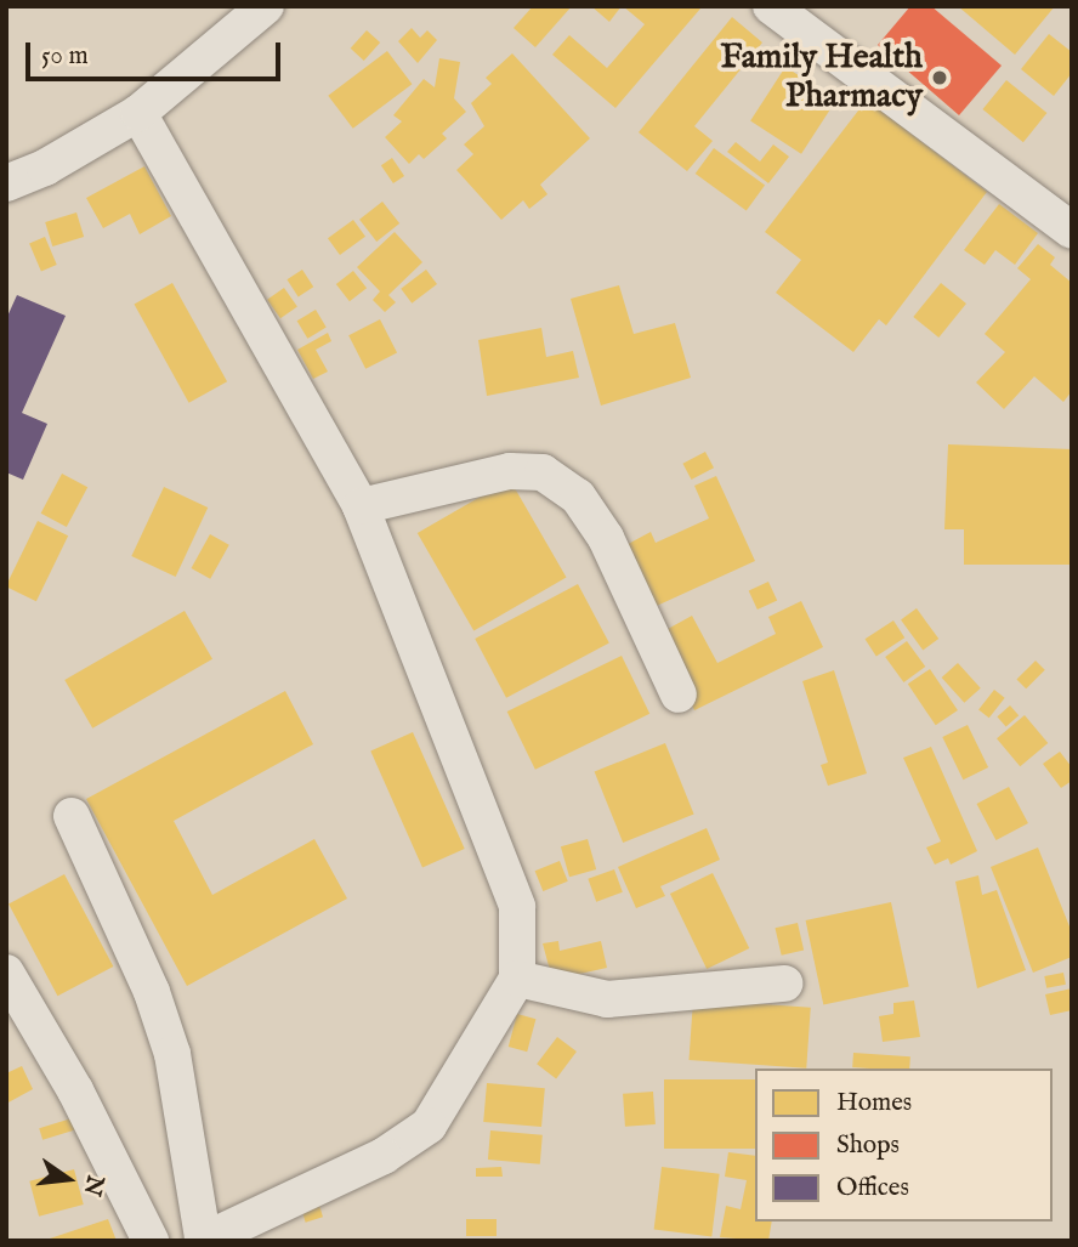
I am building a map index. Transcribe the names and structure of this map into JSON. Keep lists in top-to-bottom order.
{
  "places": ["Family Health Pharmacy"],
  "legend": ["Homes", "Shops", "Offices"],
  "scale_bar": "50 m",
  "north": "right"
}
